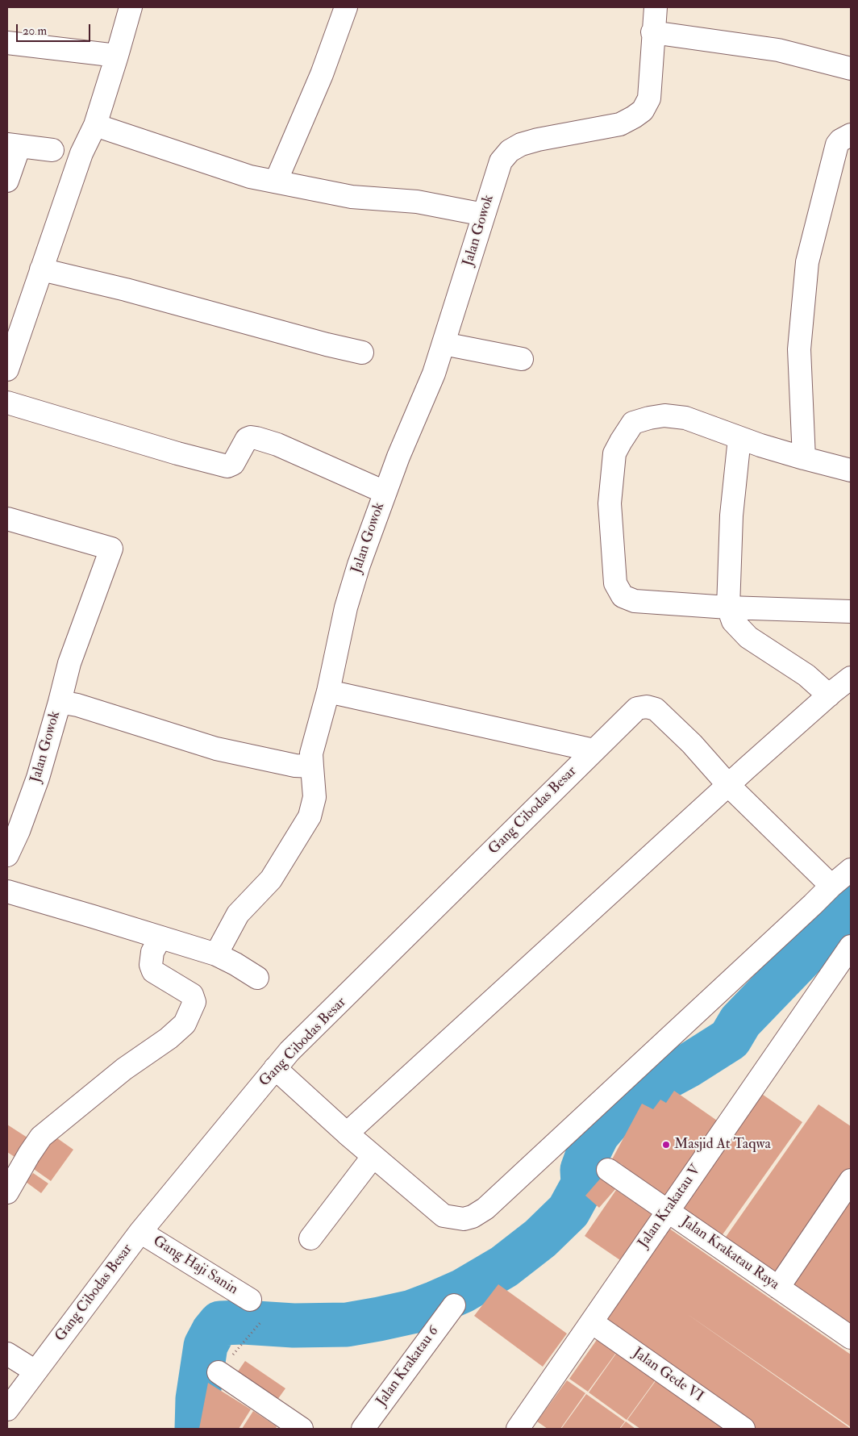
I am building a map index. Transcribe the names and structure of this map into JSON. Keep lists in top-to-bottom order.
{
  "streets": {
    "street": [
      "Jalan Gowok",
      "Gang Cibodas Besar",
      "Jalan Krakatau V",
      "Jalan Krakatau Raya",
      "Gang Haji Sanin",
      "Jalan Krakatau 6",
      "Jalan Gede VI"
    ]
  },
  "crossings": [
    ["Gang Cibodas Besar", "Gang Haji Sanin"],
    ["Jalan Krakatau V", "Jalan Krakatau Raya"],
    ["Jalan Krakatau V", "Jalan Gede VI"]
  ],
  "places": ["Masjid At Taqwa"],
  "scale_bar": "20 m"
}
